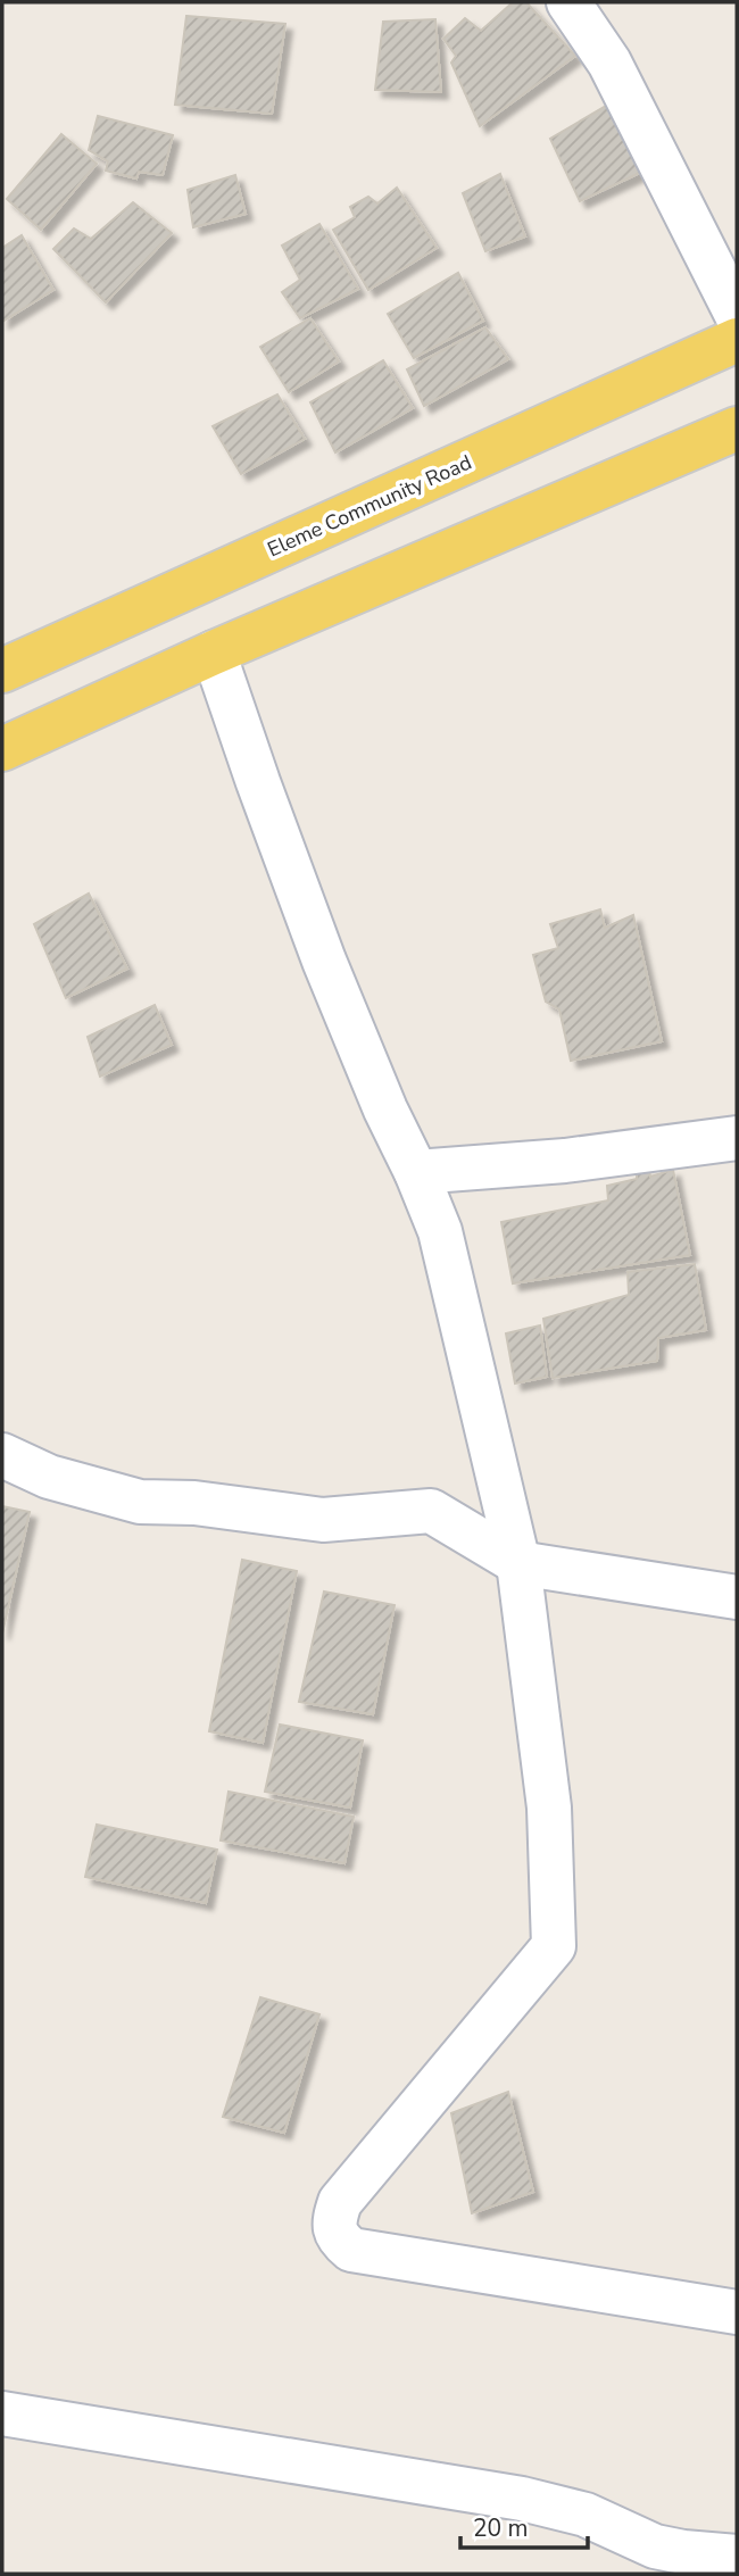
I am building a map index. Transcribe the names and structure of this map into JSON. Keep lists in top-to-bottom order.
{
  "streets": {
    "main road": ["Eleme Community Road"]
  },
  "scale_bar": "20 m"
}
